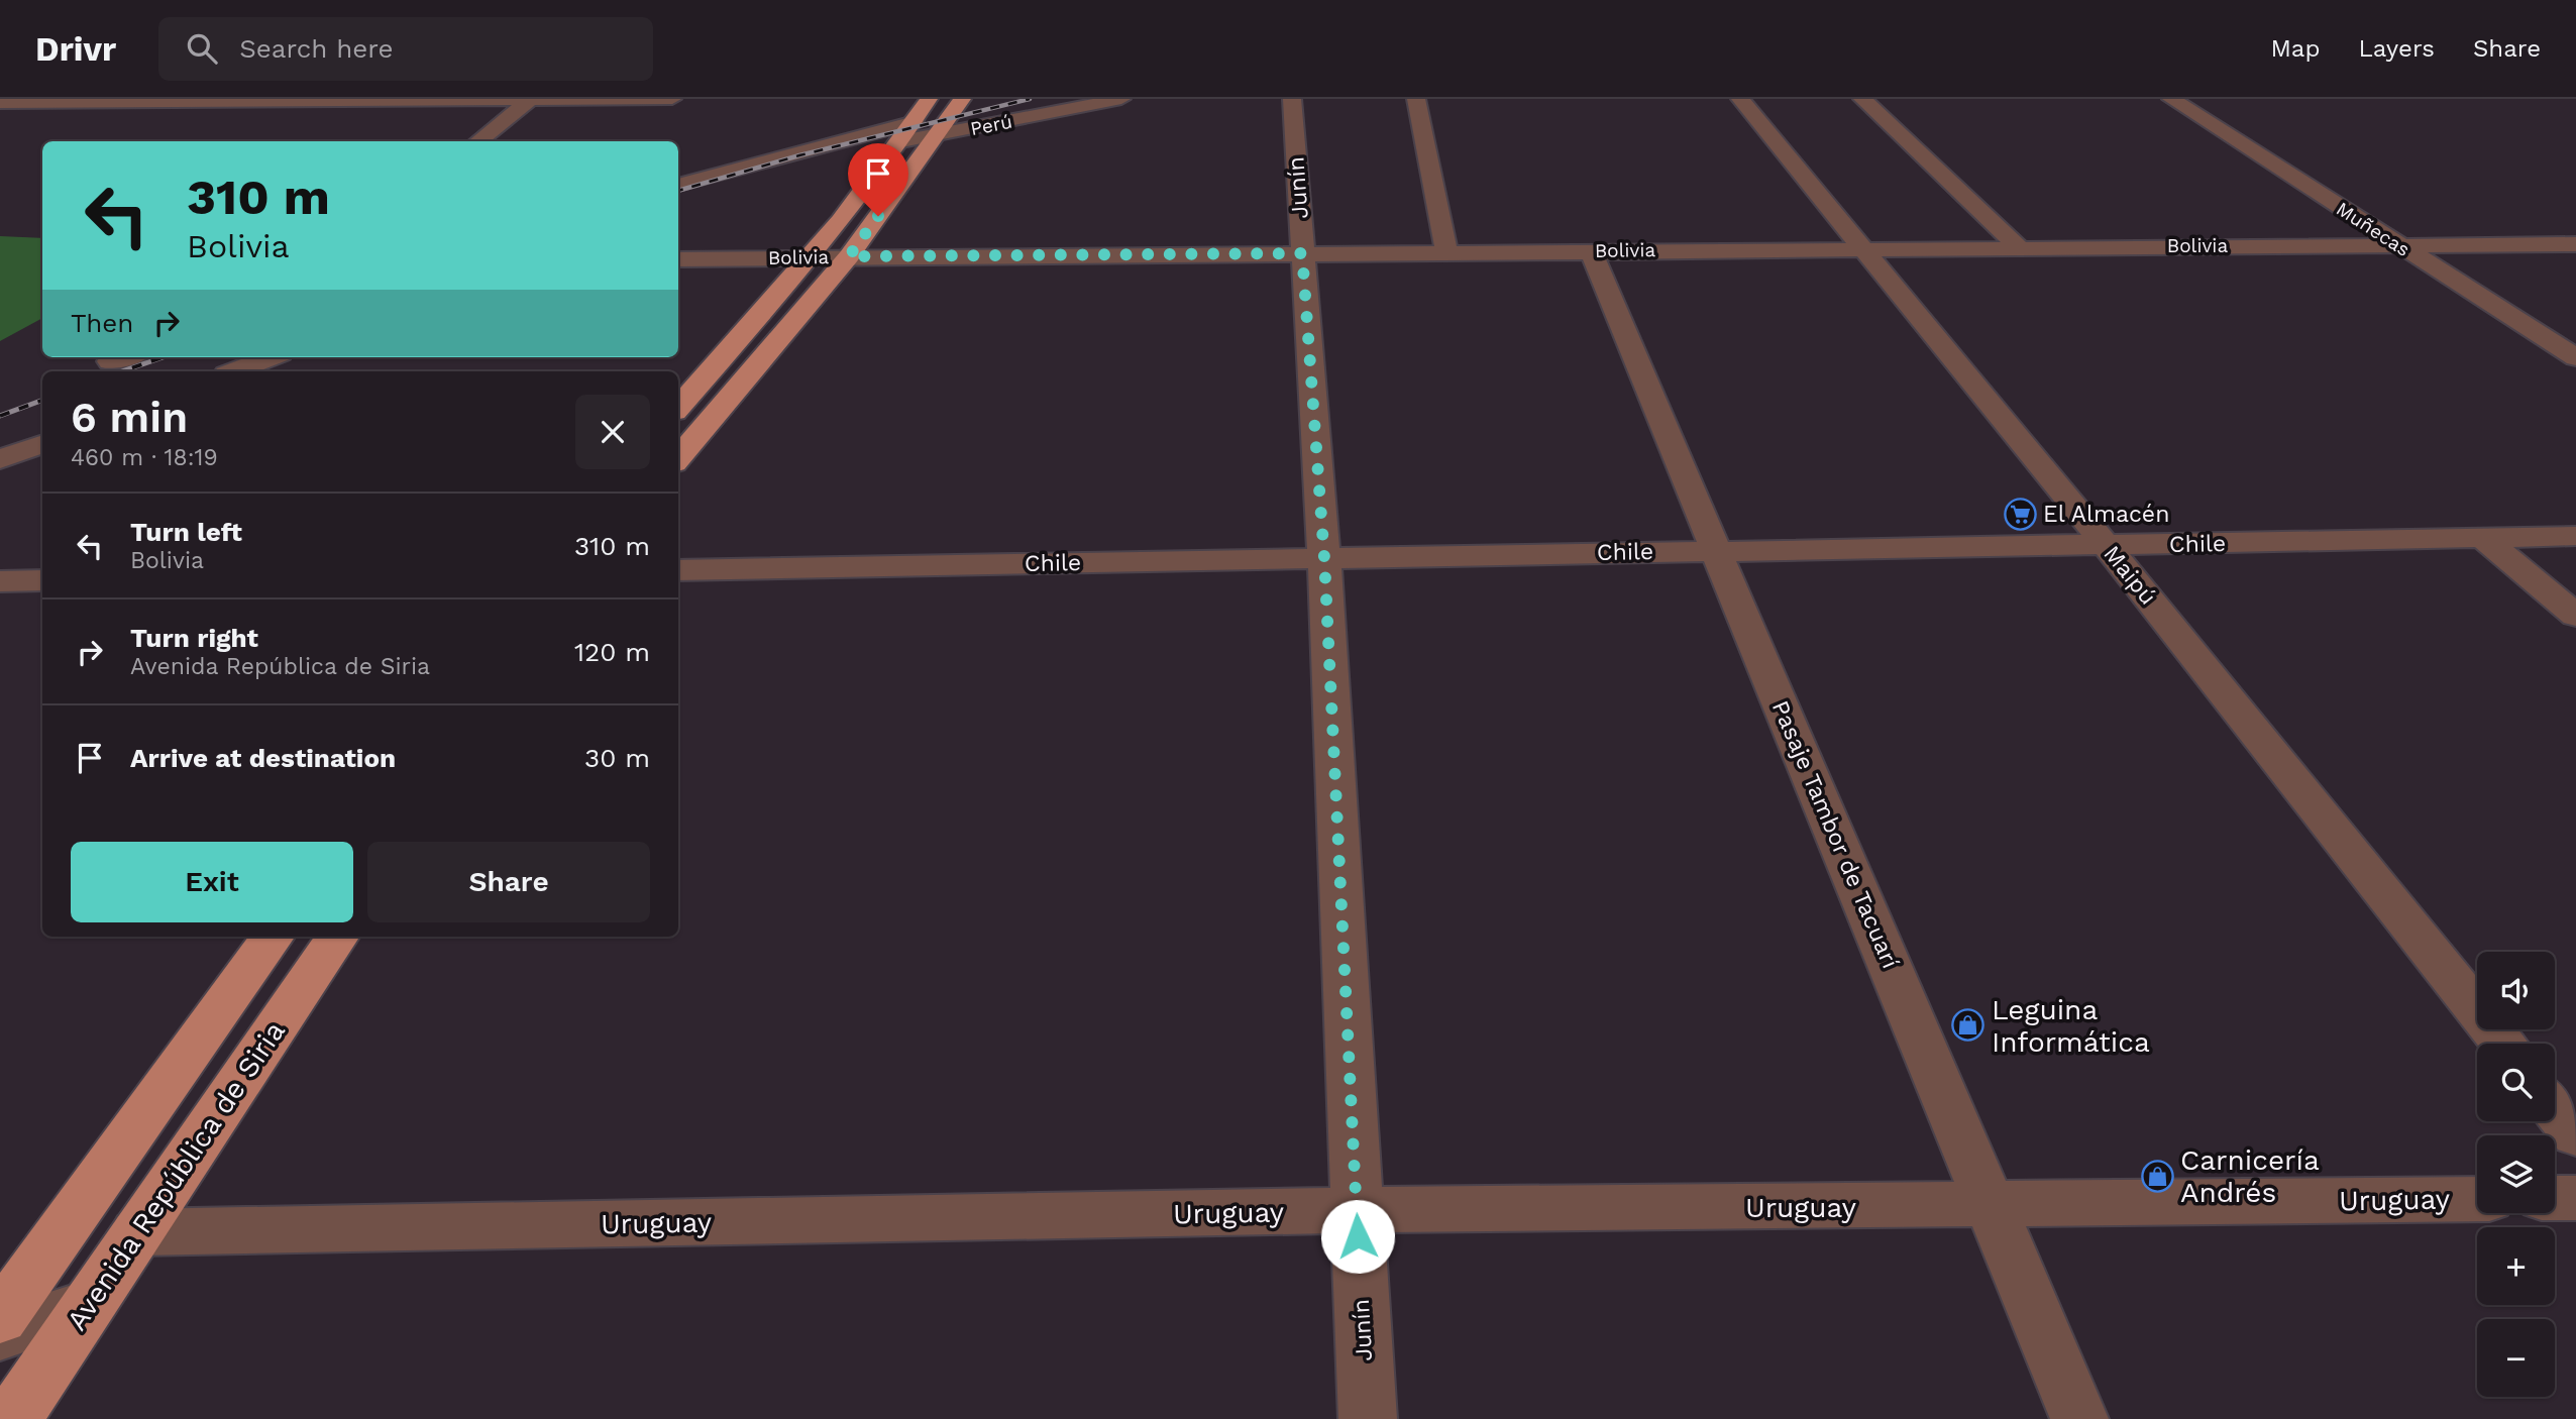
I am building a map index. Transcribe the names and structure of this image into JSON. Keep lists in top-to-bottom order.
{
  "streets": {
    "main road": ["Avenida República de Siria"],
    "street": [
      "Perú",
      "Junín",
      "Muñecas",
      "Bolivia",
      "Chile",
      "Maipú",
      "Pasaje Tambor de Tacuarí",
      "Uruguay"
    ]
  },
  "crossings": [
    ["Junín", "Bolivia"],
    ["Junín", "Chile"],
    ["Junín", "Uruguay"],
    ["Muñecas", "Bolivia"],
    ["Bolivia", "Maipú"],
    ["Bolivia", "Pasaje Tambor de Tacuarí"],
    ["Chile", "Maipú"],
    ["Chile", "Pasaje Tambor de Tacuarí"],
    ["Pasaje Tambor de Tacuarí", "Uruguay"],
    ["Avenida República de Siria", "Uruguay"]
  ],
  "places": {
    "supermarket": ["El Almacén"],
    "shop": ["Leguina Informática", "Carnicería Andrés"]
  },
  "page": {
    "header": "Drivr",
    "search": "Search here",
    "nav": ["Map", "Layers", "Share"],
    "turn": ["310 m", "Bolivia"],
    "then": "Then",
    "heading": ["6 min", "460 m · 18:19"],
    "list": [
      {
        "name": "Turn left",
        "note": "Bolivia",
        "value": "310 m"
      },
      {
        "name": "Turn right",
        "note": "Avenida República de Siria",
        "value": "120 m"
      },
      {
        "name": "Arrive at destination",
        "value": "30 m"
      }
    ],
    "buttons": ["Exit", "Share"],
    "map_buttons": ["+", "−"]
  }
}
